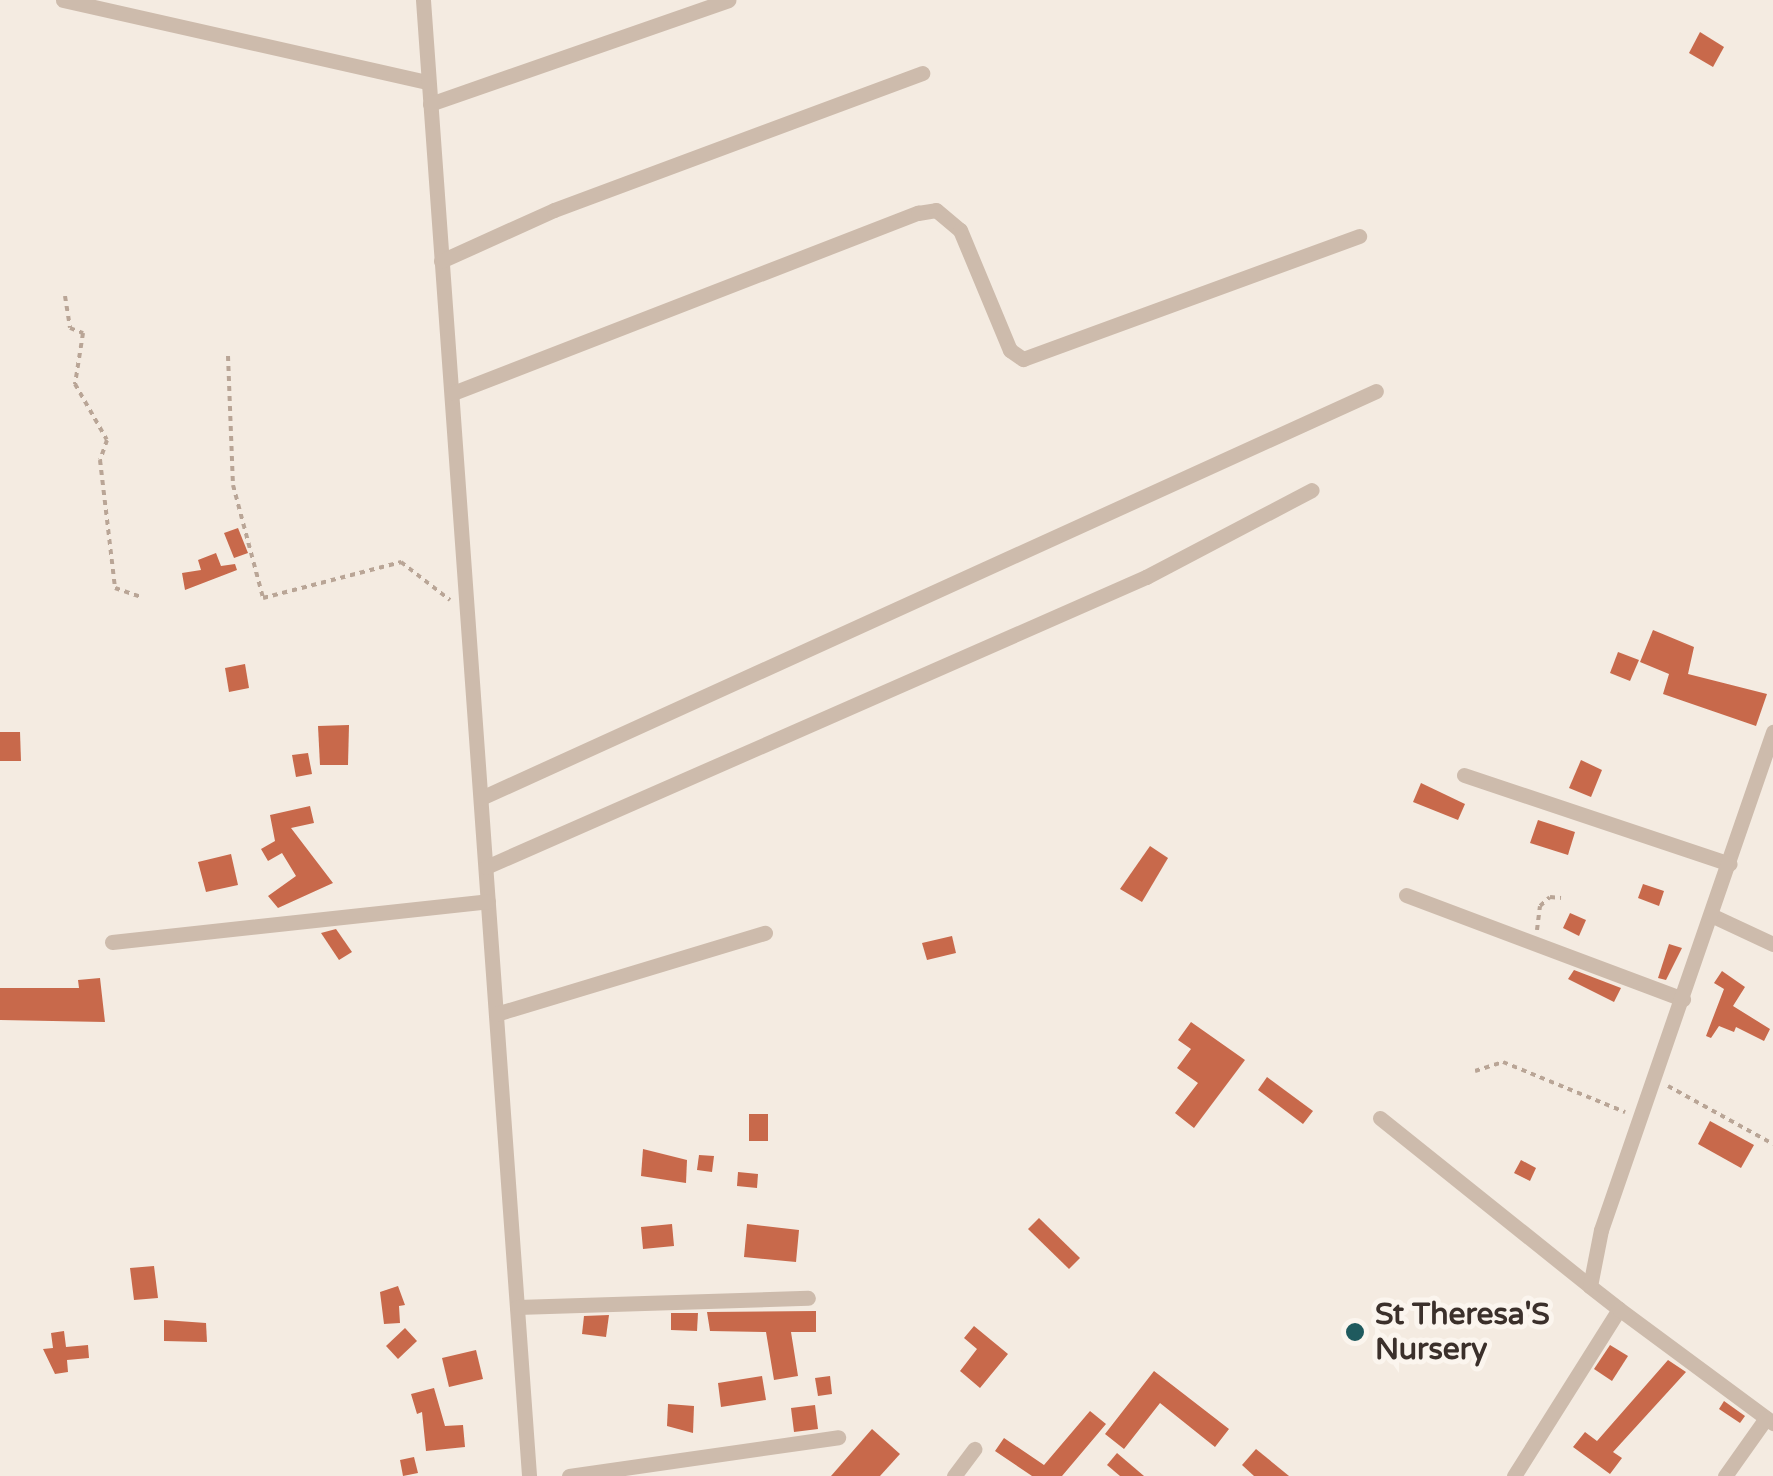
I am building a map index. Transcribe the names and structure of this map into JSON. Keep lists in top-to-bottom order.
{
  "places": ["St Theresa'S Nursery"]
}
